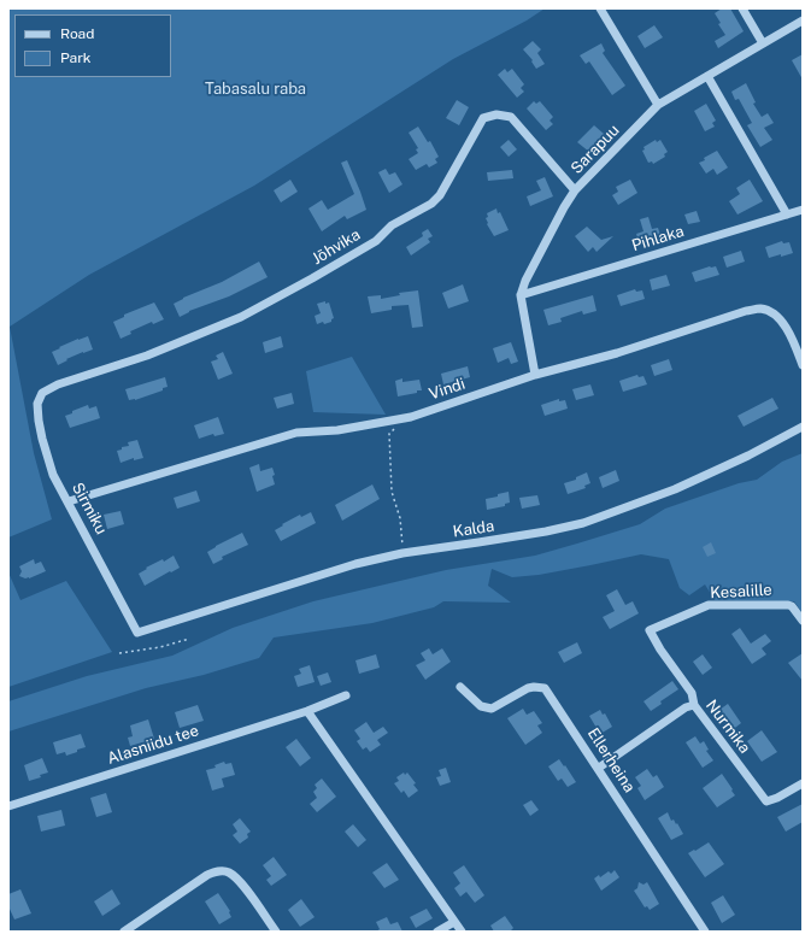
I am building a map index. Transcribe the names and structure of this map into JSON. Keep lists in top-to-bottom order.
{
  "streets": {
    "street": [
      "Sarapuu",
      "Pihlaka",
      "Jõhvika",
      "Vindi",
      "Sirmiku",
      "Kalda",
      "Kesalille",
      "Nurmika",
      "Alasniidu tee",
      "Ellerheina"
    ]
  },
  "crossings": [
    ["Sarapuu", "Pihlaka"],
    ["Sarapuu", "Jõhvika"],
    ["Jõhvika", "Sirmiku"],
    ["Vindi", "Sirmiku"],
    ["Sirmiku", "Kalda"],
    ["Kesalille", "Nurmika"],
    ["Nurmika", "Ellerheina"]
  ],
  "parks": ["Tabasalu raba"],
  "legend": ["Road", "Park"]
}
